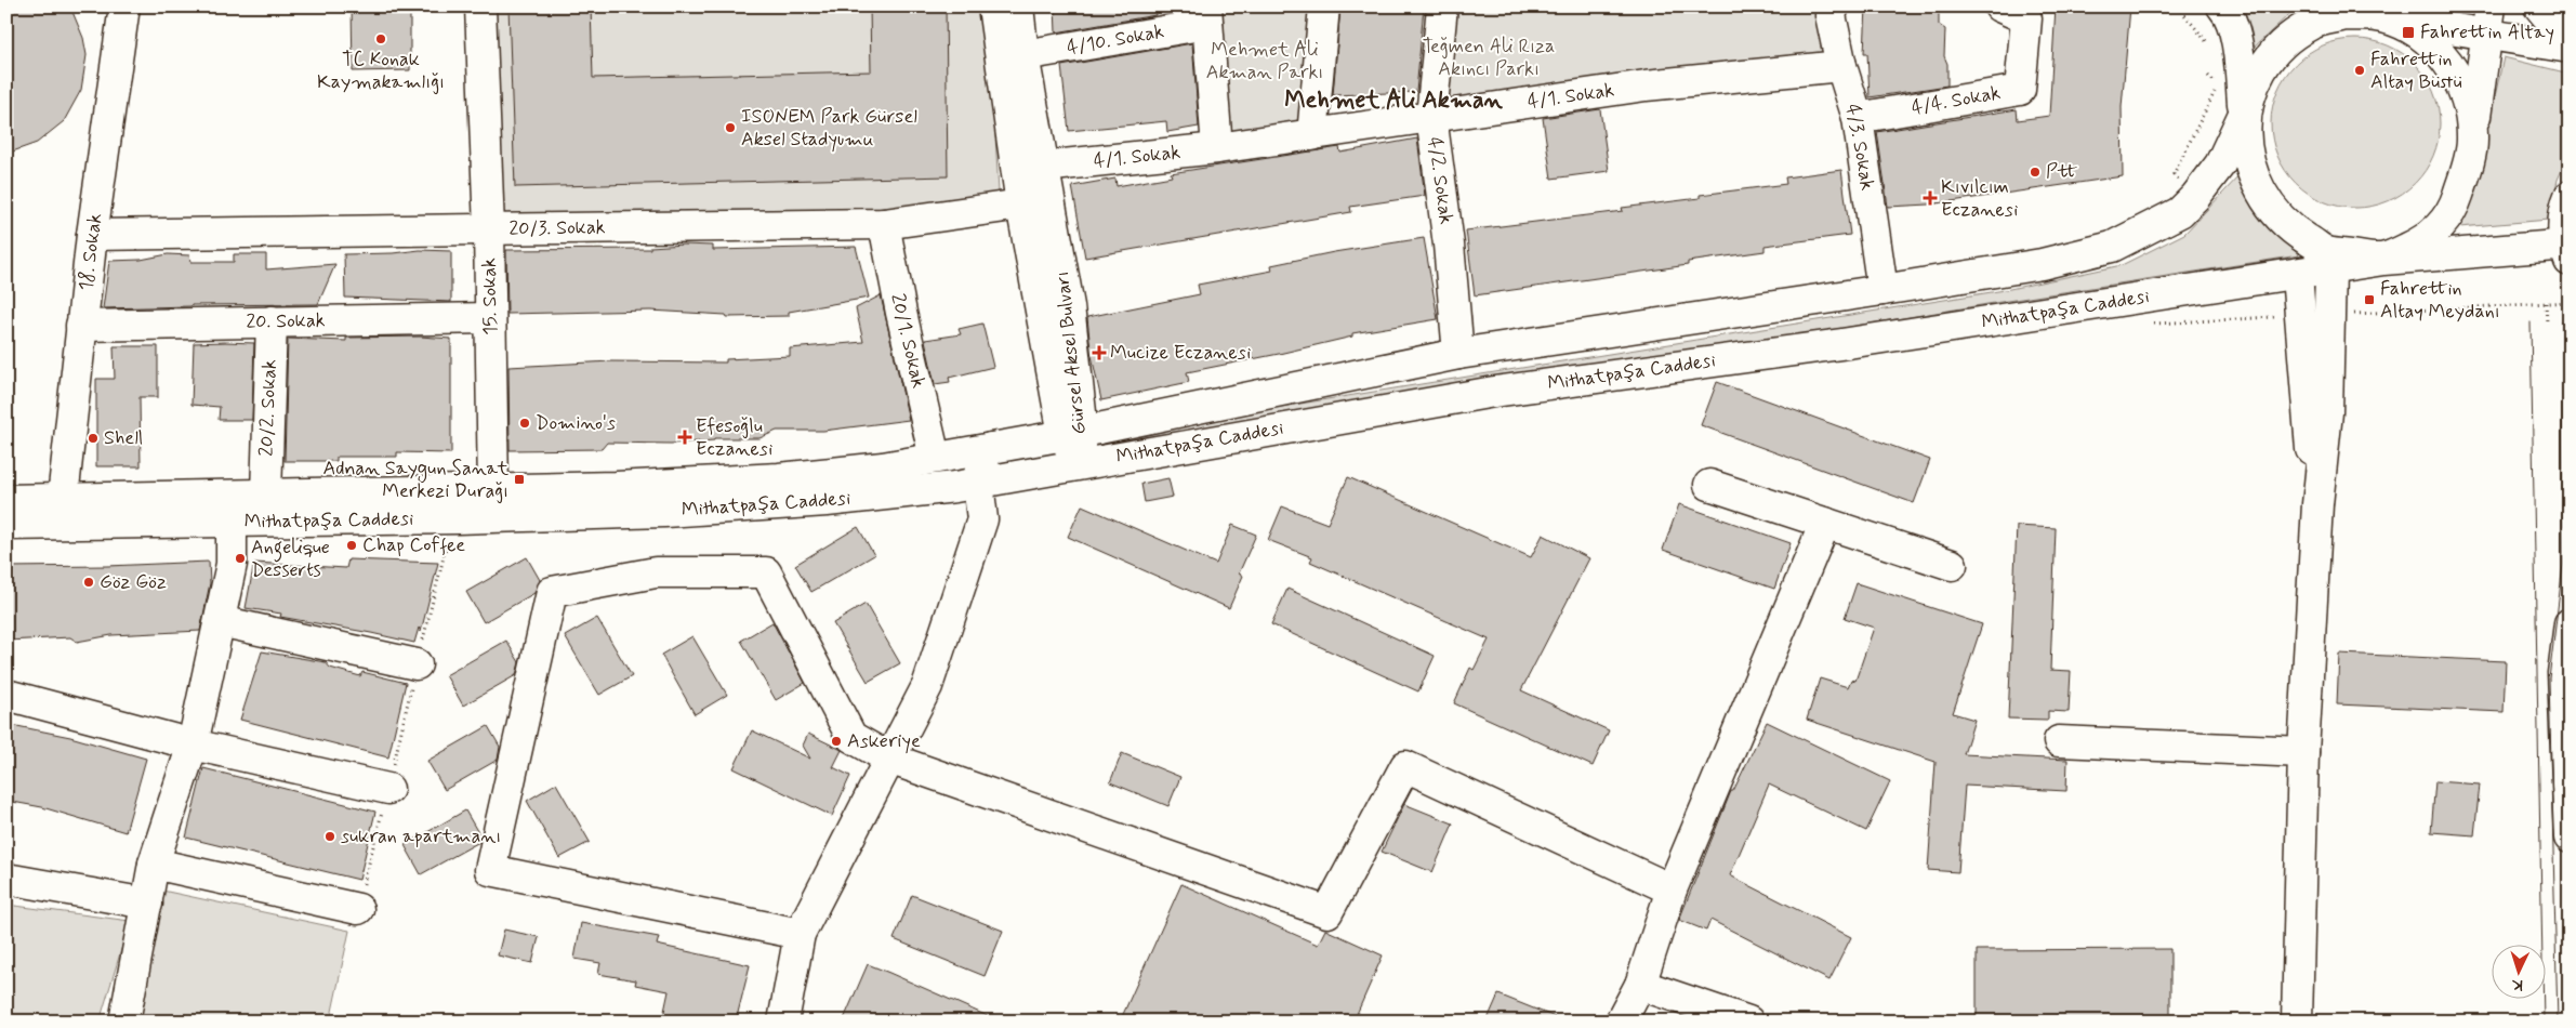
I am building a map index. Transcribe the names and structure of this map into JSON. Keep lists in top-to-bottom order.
{
  "streets": {
    "main road": [
      "4/10. Sokak",
      "4/1. Sokak",
      "4/4. Sokak",
      "4/3. Sokak",
      "4/2. Sokak",
      "20/3. Sokak",
      "18. Sokak",
      "15. Sokak",
      "Mithatpaşa Caddesi",
      "20. Sokak",
      "20/1. Sokak",
      "Gürsel Aksel Bulvarı",
      "20/2. Sokak"
    ]
  },
  "crossings": [
    ["4/10. Sokak", "Gürsel Aksel Bulvarı"],
    ["4/1. Sokak", "4/3. Sokak"],
    ["4/1. Sokak", "4/2. Sokak"],
    ["4/1. Sokak", "Gürsel Aksel Bulvarı"],
    ["4/4. Sokak", "4/3. Sokak"],
    ["4/3. Sokak", "Mithatpaşa Caddesi"],
    ["4/2. Sokak", "Mithatpaşa Caddesi"],
    ["20/3. Sokak", "18. Sokak"],
    ["20/3. Sokak", "15. Sokak"],
    ["20/3. Sokak", "20/1. Sokak"],
    ["20/3. Sokak", "Gürsel Aksel Bulvarı"],
    ["18. Sokak", "Mithatpaşa Caddesi"],
    ["18. Sokak", "20. Sokak"],
    ["15. Sokak", "Mithatpaşa Caddesi"],
    ["15. Sokak", "20. Sokak"],
    ["Mithatpaşa Caddesi", "20/1. Sokak"],
    ["Mithatpaşa Caddesi", "Gürsel Aksel Bulvarı"],
    ["Mithatpaşa Caddesi", "20/2. Sokak"],
    ["20. Sokak", "20/2. Sokak"]
  ],
  "districts": ["Mehmet Ali Akman"],
  "parks": ["Teğmen Ali Rıza Akıncı Parkı", "Mehmet Ali Akman Parkı"],
  "places": {
    "transit": ["Fahrettin Altay", "Fahrettin Altay Meydanı", "Adnan Saygun Sanat Merkezi Durağı"],
    "other": [
      "TC Konak Kaymakamlığı",
      "Fahrettin Altay Büstü",
      "ISONEM Park Gürsel Aksel Stadyumu",
      "Ptt",
      "Domino's",
      "Shell",
      "Chap Coffee",
      "Angelique Desserts",
      "Göz Göz",
      "Askeriye",
      "sukran apartmanı"
    ],
    "health": ["Kıvılcım Eczanesi", "Mucize Eczanesi", "Efesoğlu Eczanesi"]
  },
  "north": "bottom"
}
